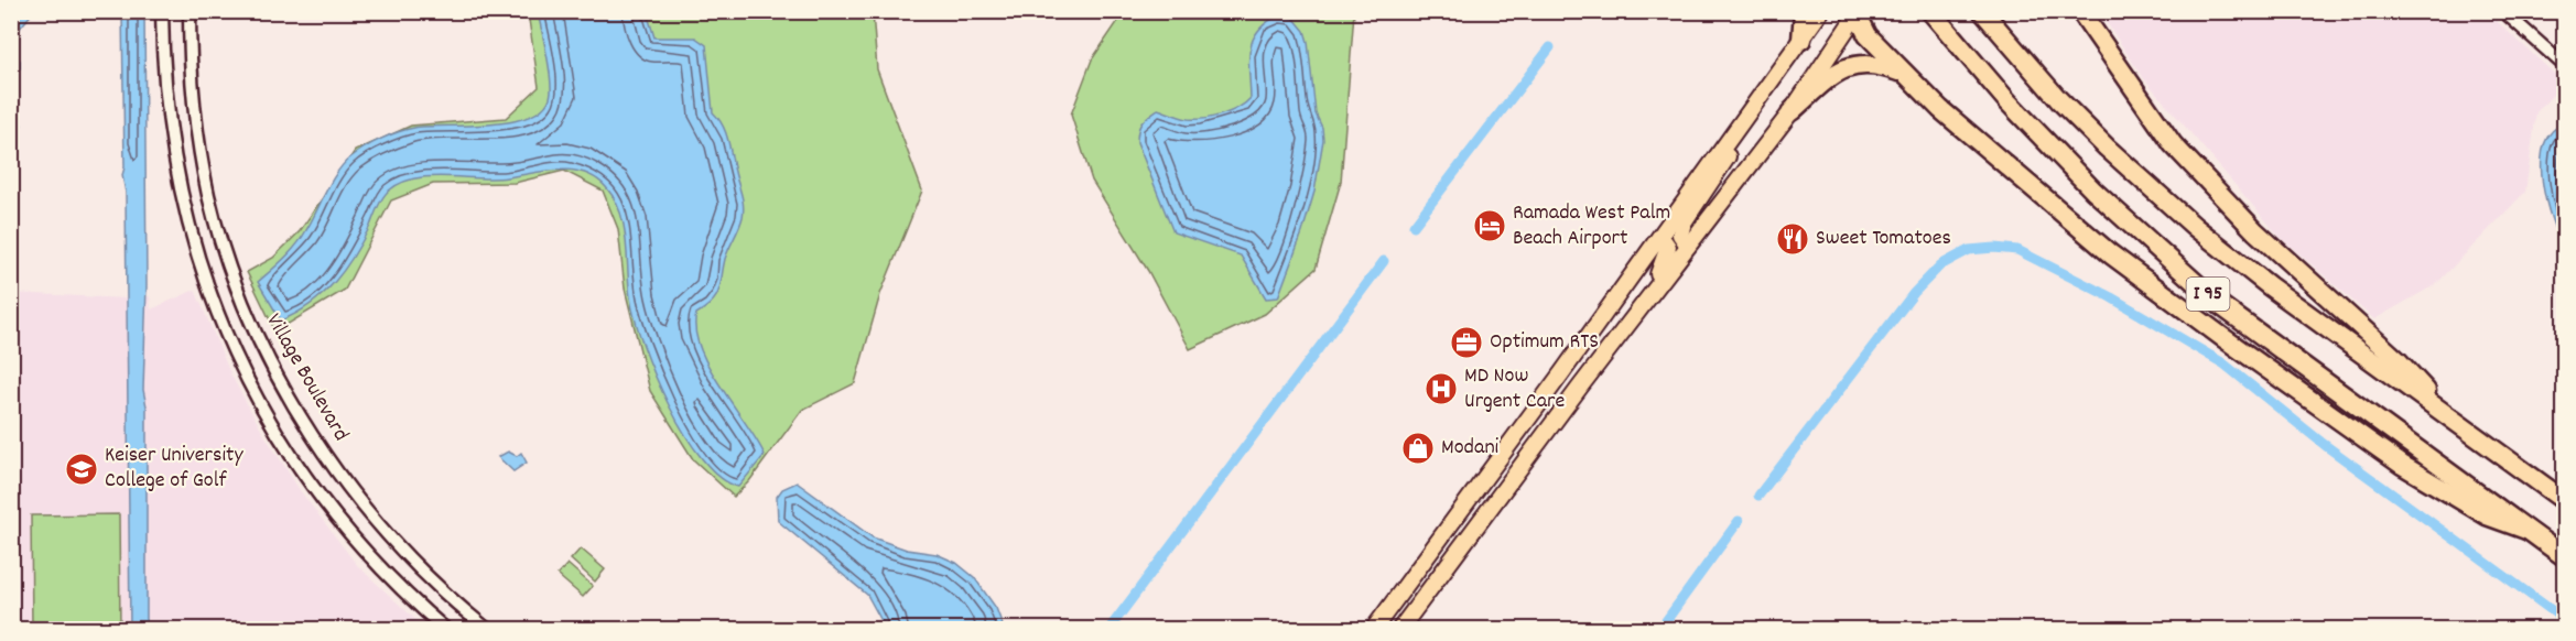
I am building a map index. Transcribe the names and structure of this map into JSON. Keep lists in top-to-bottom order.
{
  "streets": {
    "highway": ["I 95"],
    "street": ["Village Boulevard"]
  },
  "places": {
    "hotel": ["Ramada West Palm Beach Airport"],
    "restaurant": ["Sweet Tomatoes"],
    "office": ["Optimum RTS"],
    "hospital": ["MD Now Urgent Care"],
    "shop": ["Modani"],
    "school or university": ["Keiser University College of Golf"]
  }
}
